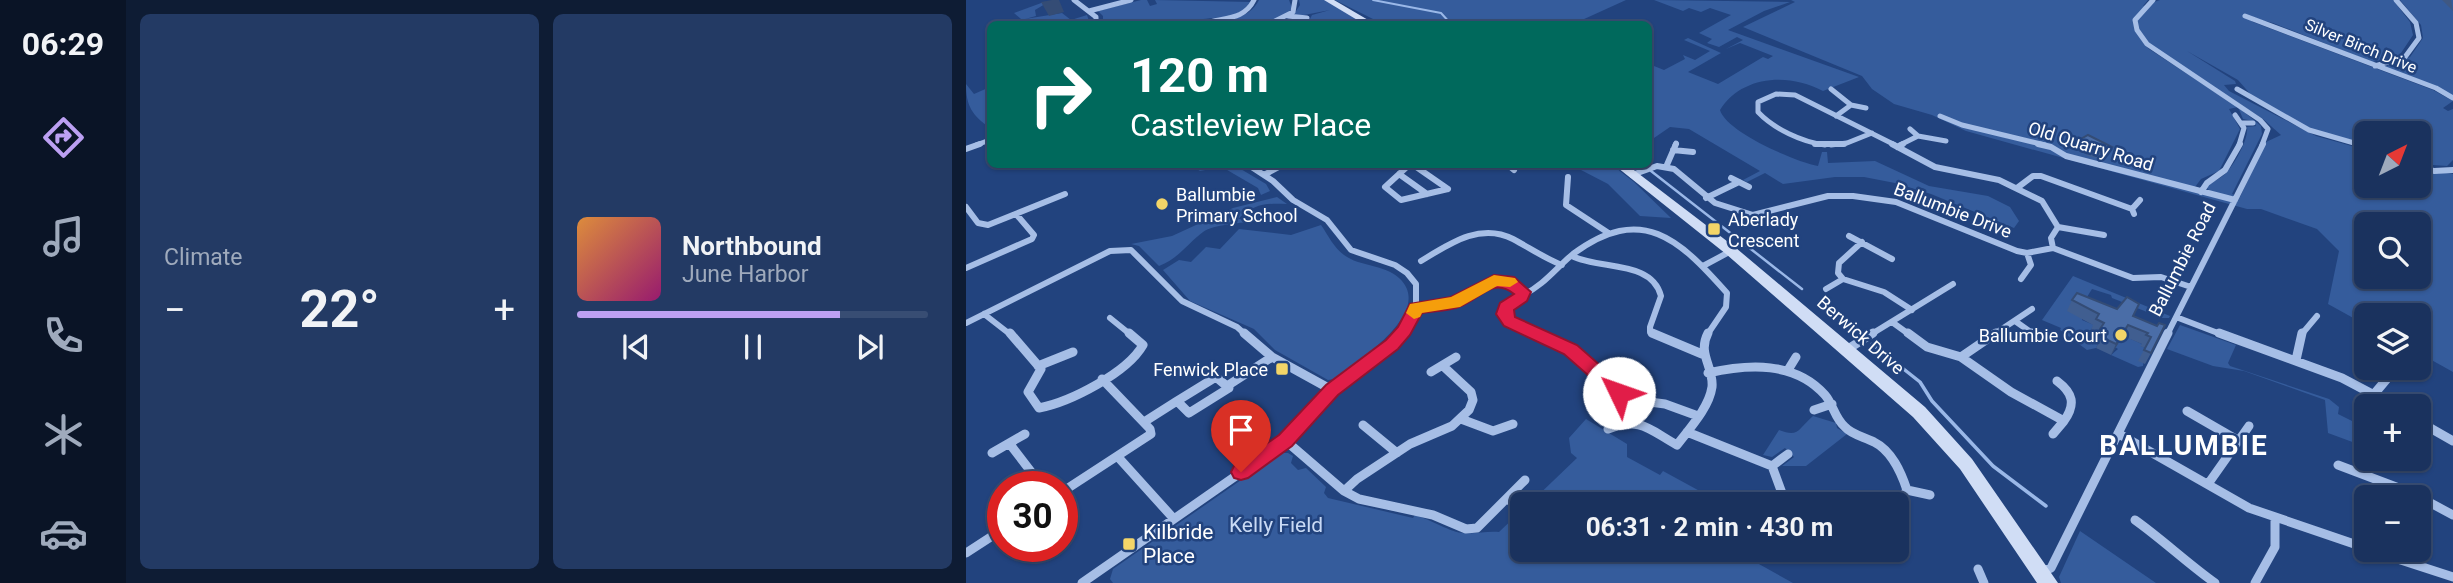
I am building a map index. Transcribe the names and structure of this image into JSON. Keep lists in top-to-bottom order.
{
  "streets": {
    "street": [
      "Silver Birch Drive",
      "Old Quarry Road",
      "Ballumbie Drive",
      "Ballumbie Road",
      "Berwick Drive"
    ]
  },
  "crossings": [
    ["Old Quarry Road", "Ballumbie Road"],
    ["Ballumbie Road", "Berwick Drive"]
  ],
  "districts": ["BALLUMBIE"],
  "parks": ["Kelly Field"],
  "places": {
    "other": ["Ballumbie Primary School", "Ballumbie Court"],
    "transit": ["Aberlady Crescent", "Fenwick Place", "Kilbride Place"]
  },
  "north": "top right",
  "page": {
    "tabs": "06:29",
    "tile": "Climate",
    "turn": ["120 m", "Castleview Place"],
    "map_buttons": ["+", "−"],
    "song": ["Northbound", "June Harbor"],
    "heat": ["−", "22°", "+"],
    "limit": "30",
    "trip": "06:31 · 2 min · 430 m"
  }
}
